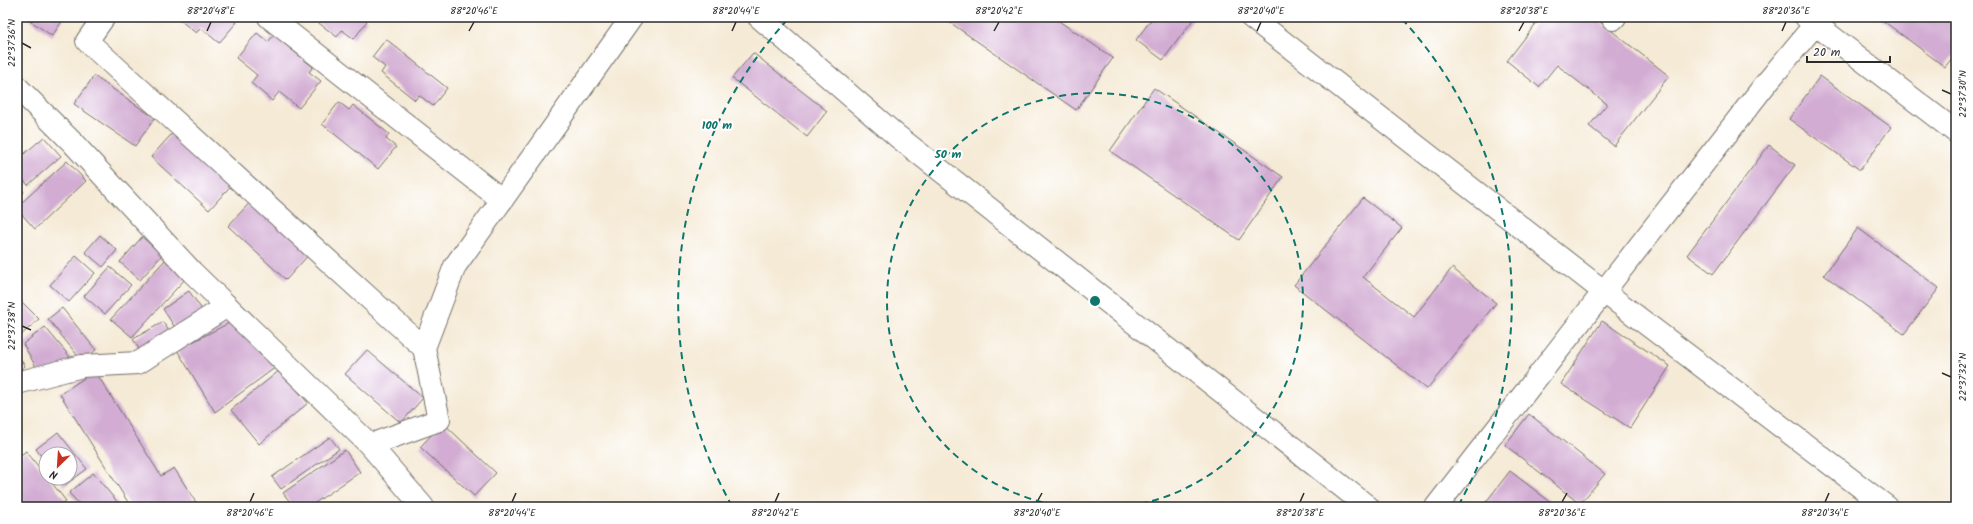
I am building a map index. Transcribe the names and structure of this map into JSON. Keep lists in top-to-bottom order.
{
  "scale_bar": "20 m",
  "north": "bottom left",
  "coordinates": [
    "88°20'48\"E",
    "88°20'46\"E",
    "88°20'44\"E",
    "88°20'42\"E",
    "88°20'40\"E",
    "88°20'38\"E",
    "88°20'36\"E",
    "22°37'36\"N",
    "22°37'30\"N",
    "22°37'38\"N",
    "22°37'32\"N",
    "88°20'34\"E"
  ],
  "rings": ["100 m", "50 m"]
}
